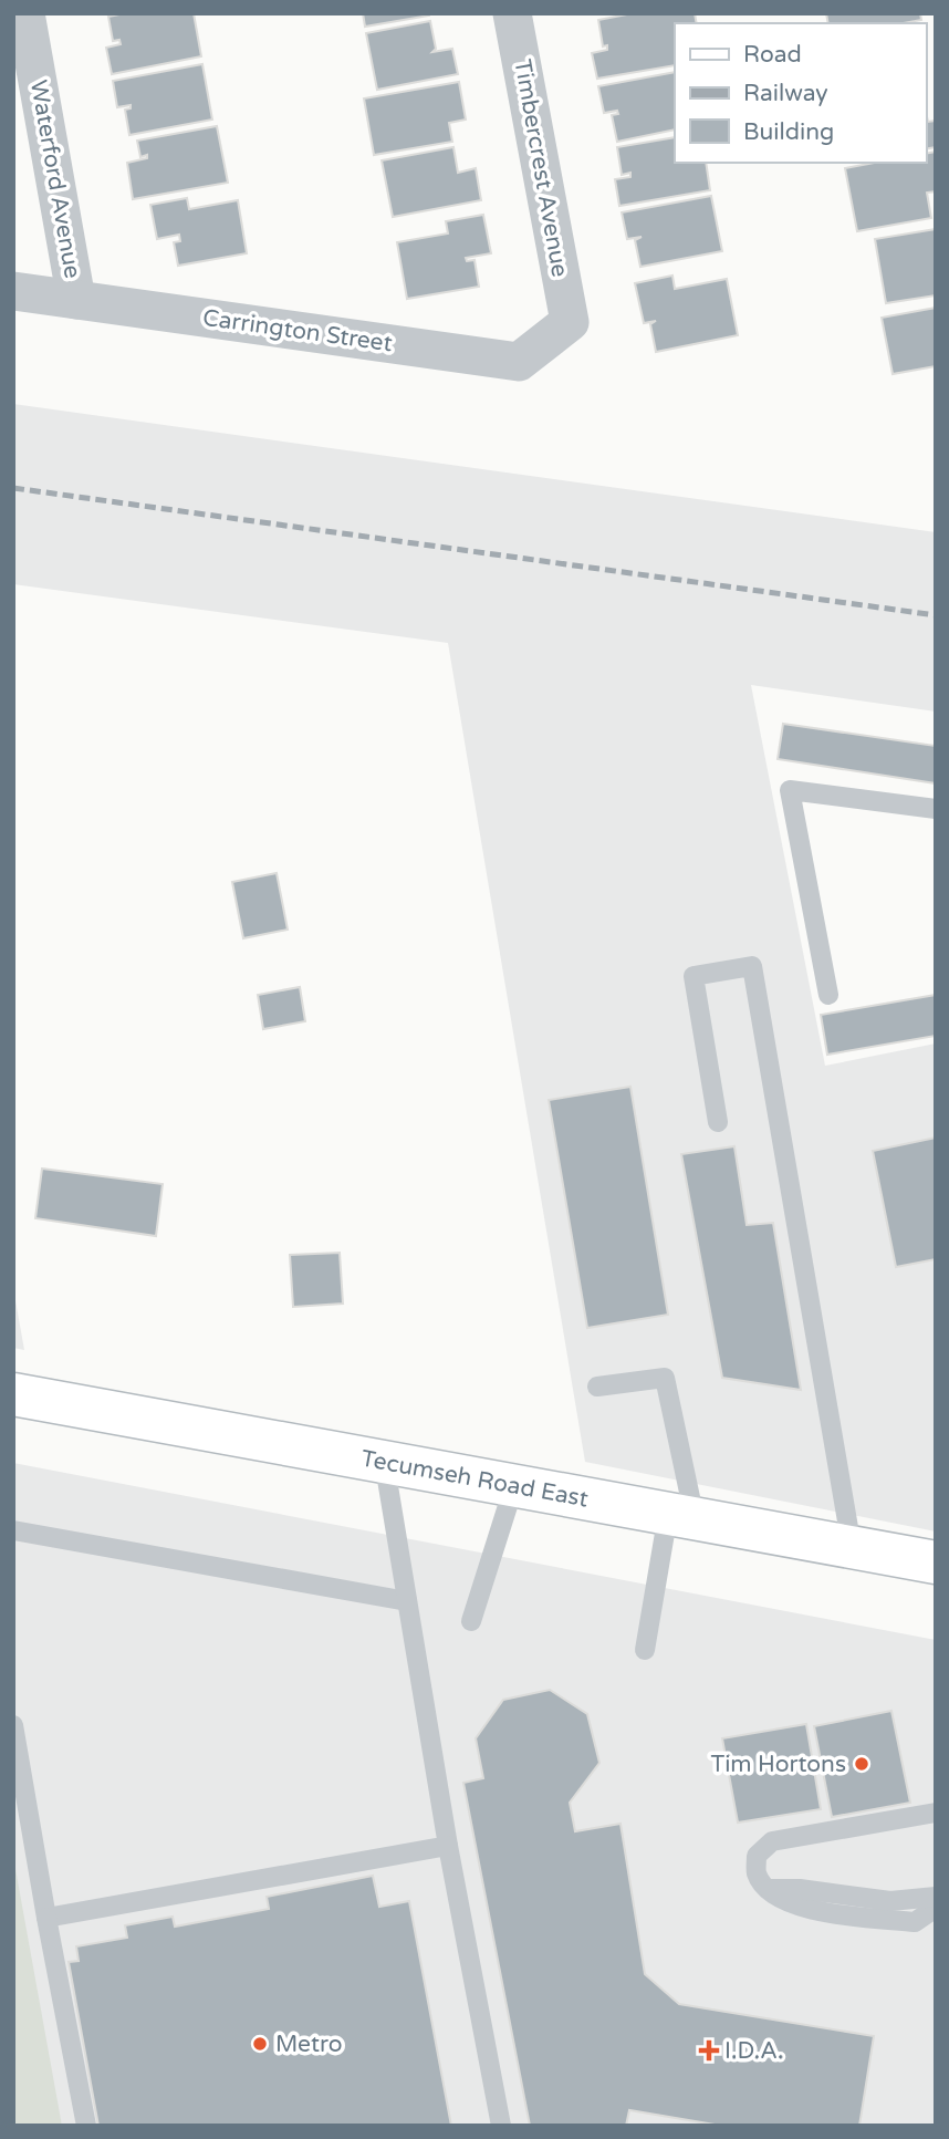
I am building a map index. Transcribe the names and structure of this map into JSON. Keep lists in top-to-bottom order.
{
  "streets": {
    "main road": ["Tecumseh Road East"],
    "street": ["Timbercrest Avenue", "Waterford Avenue", "Carrington Street"]
  },
  "crossings": [
    ["Timbercrest Avenue", "Carrington Street"],
    ["Waterford Avenue", "Carrington Street"]
  ],
  "places": {
    "other": ["Tim Hortons", "Metro"],
    "health": ["I.D.A."]
  },
  "legend": ["Road", "Railway", "Building"]
}
